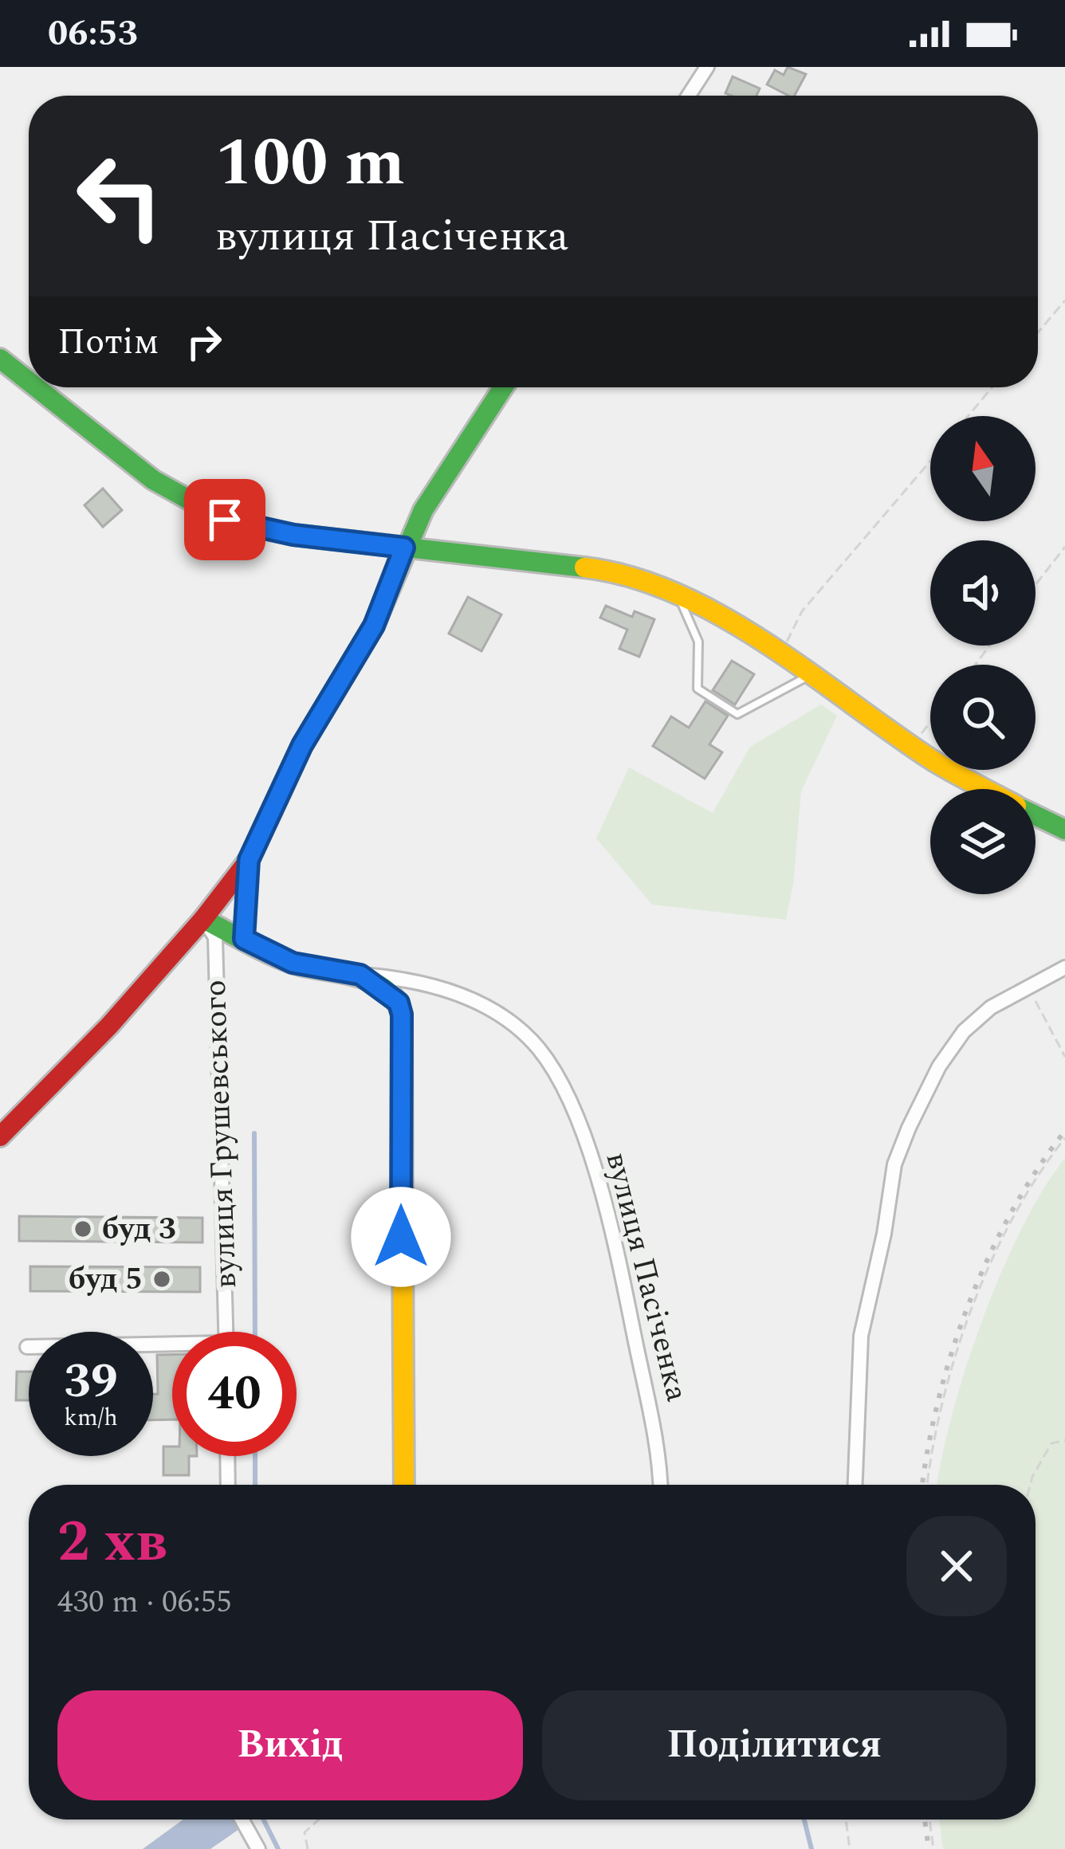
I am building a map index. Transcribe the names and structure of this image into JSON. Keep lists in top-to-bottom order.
{
  "streets": {
    "street": ["вулиця Грушевського", "вулиця Пасіченка"]
  },
  "crossings": [
    ["вулиця Грушевського", "вулиця Пасіченка"]
  ],
  "places": ["буд 3", "буд 5"],
  "north": "top",
  "page": {
    "status": "06:53",
    "turn": ["100 m", "вулиця Пасіченка"],
    "then": "Потім",
    "speed": "39 km/h",
    "limit": "40",
    "heading": ["2 хв", "430 m · 06:55"],
    "buttons": ["Вихід", "Поділитися"]
  }
}
